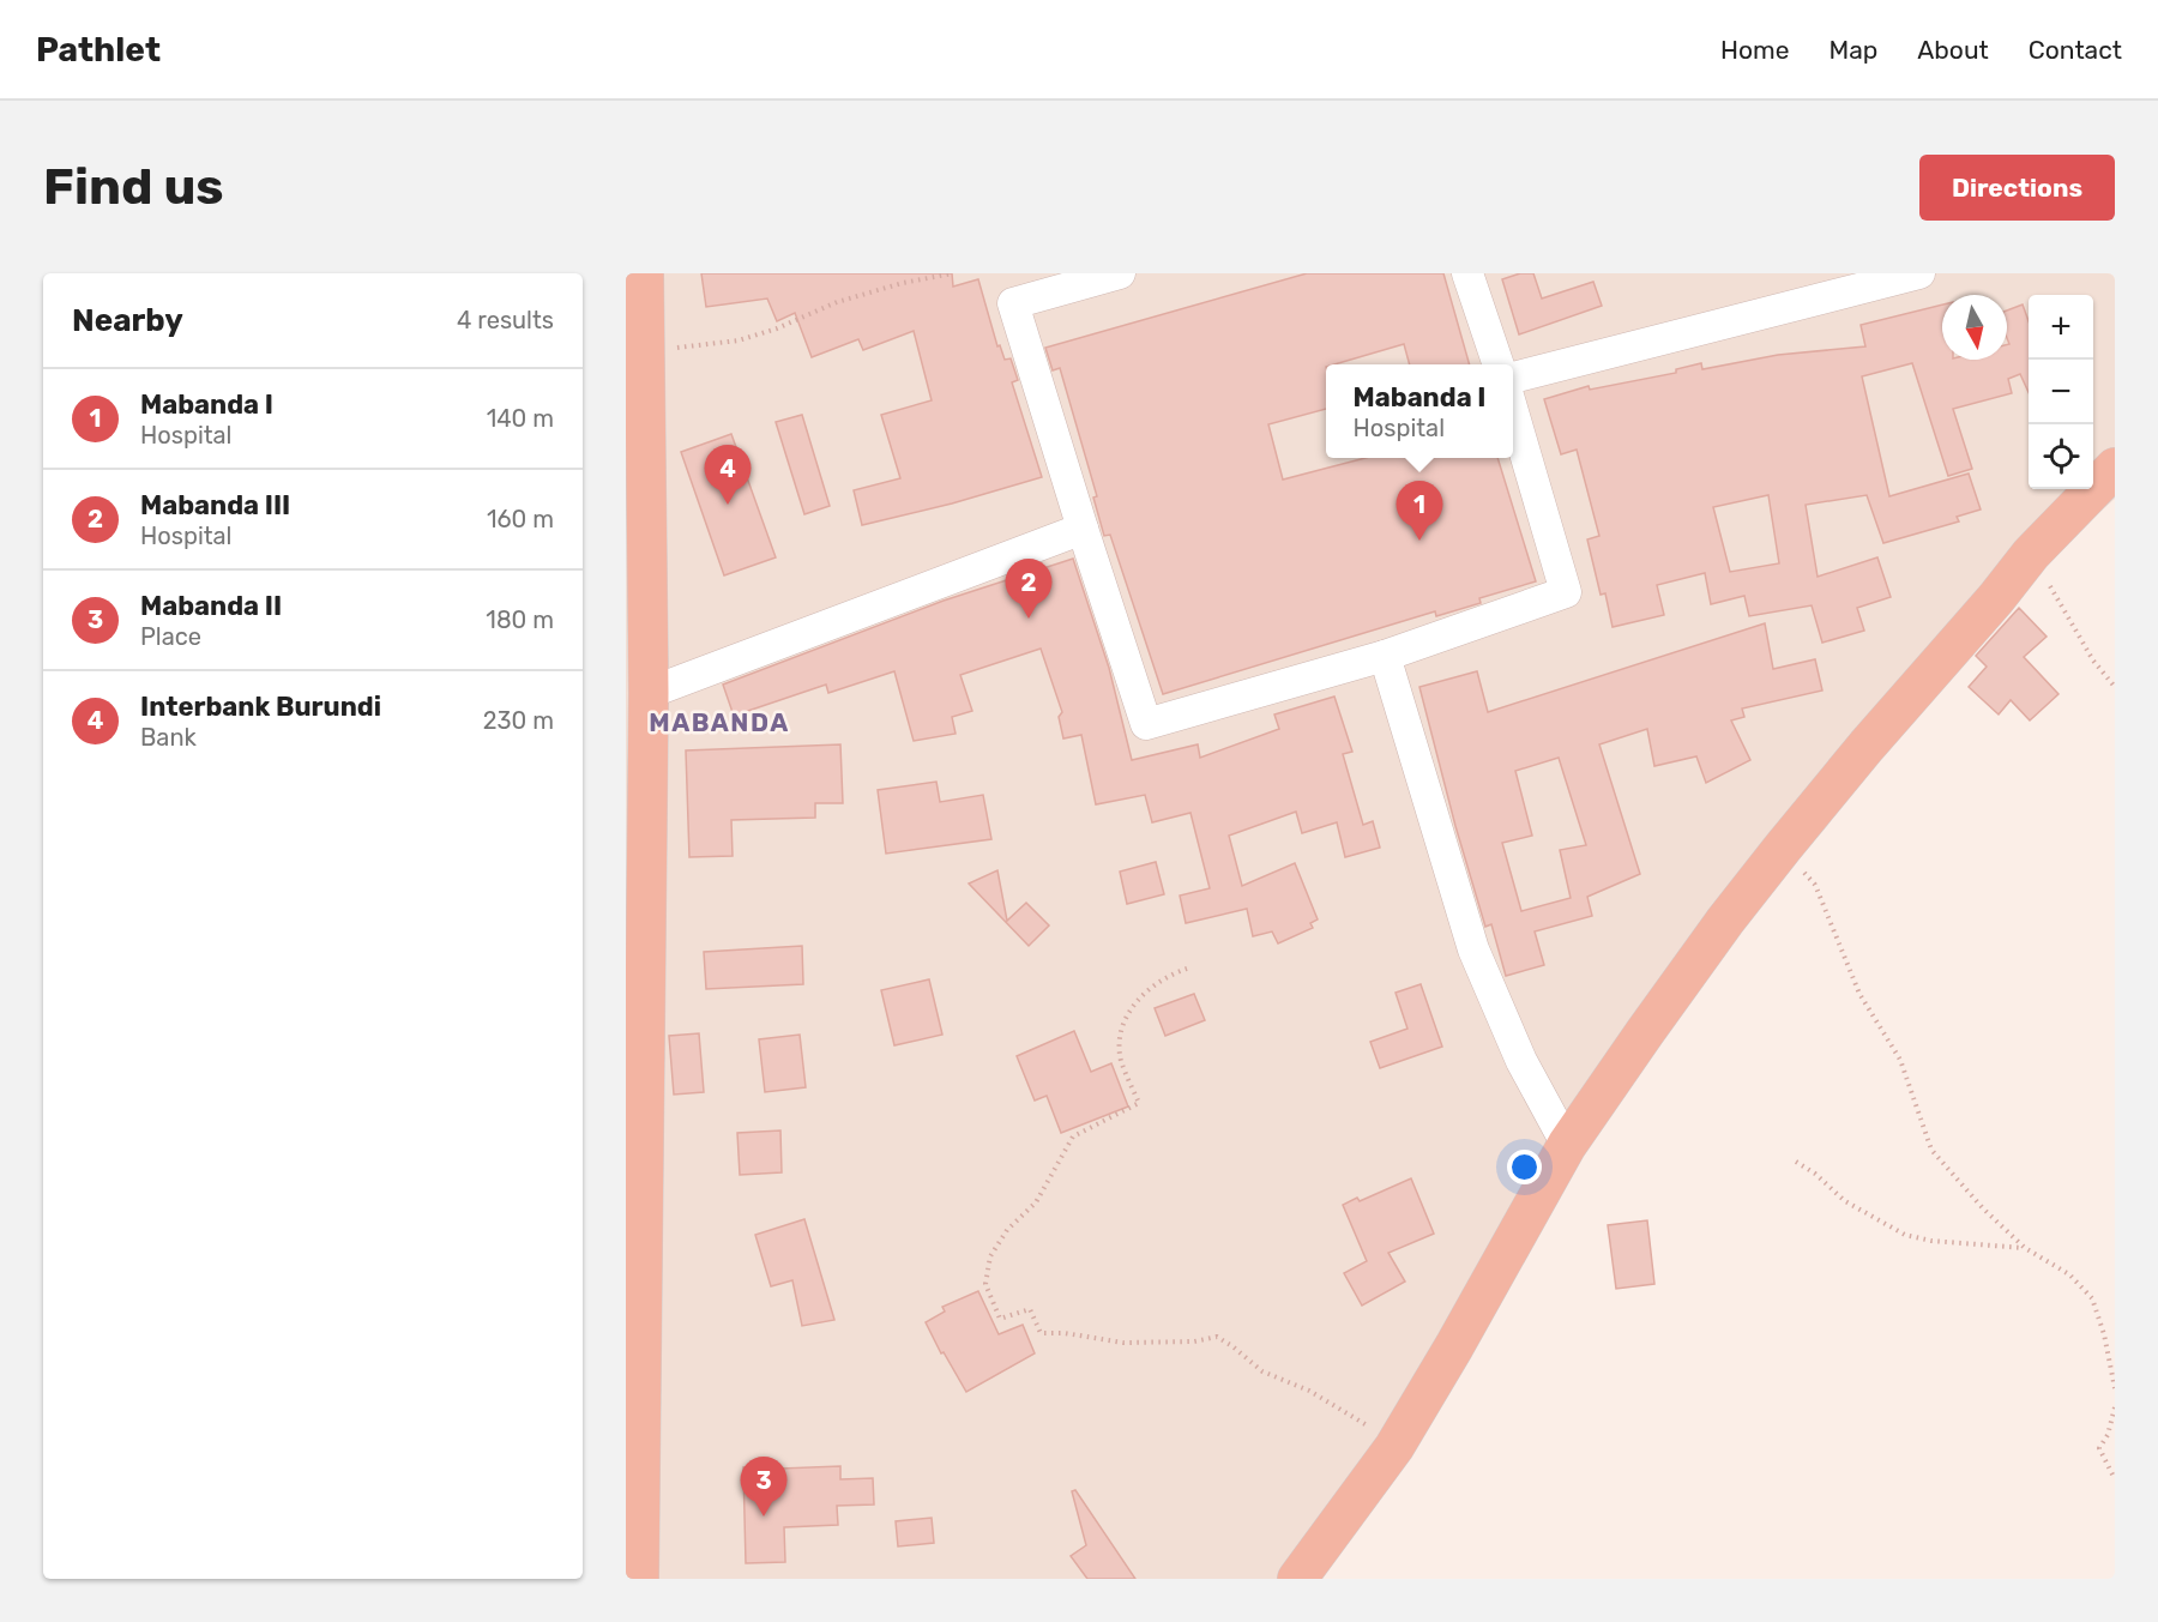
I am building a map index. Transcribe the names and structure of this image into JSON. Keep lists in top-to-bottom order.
{
  "districts": ["MABANDA"],
  "north": "bottom",
  "page": {
    "header": "Pathlet",
    "nav": [
      "Home",
      "Map",
      "About",
      "Contact"
    ],
    "buttons": "Directions",
    "title": "Find us",
    "heading": ["Nearby", "4 results"],
    "map_buttons": ["+", "−"],
    "popup": ["Mabanda I", "Hospital"],
    "list": [
      {
        "mark": "1",
        "name": "Mabanda I",
        "note": "Hospital",
        "value": "140 m"
      },
      {
        "mark": "2",
        "name": "Mabanda III",
        "note": "Hospital",
        "value": "160 m"
      },
      {
        "mark": "3",
        "name": "Mabanda II",
        "note": "Place",
        "value": "180 m"
      },
      {
        "mark": "4",
        "name": "Interbank Burundi",
        "note": "Bank",
        "value": "230 m"
      }
    ],
    "pins": [
      "4",
      "1",
      "2",
      "3"
    ]
  }
}
